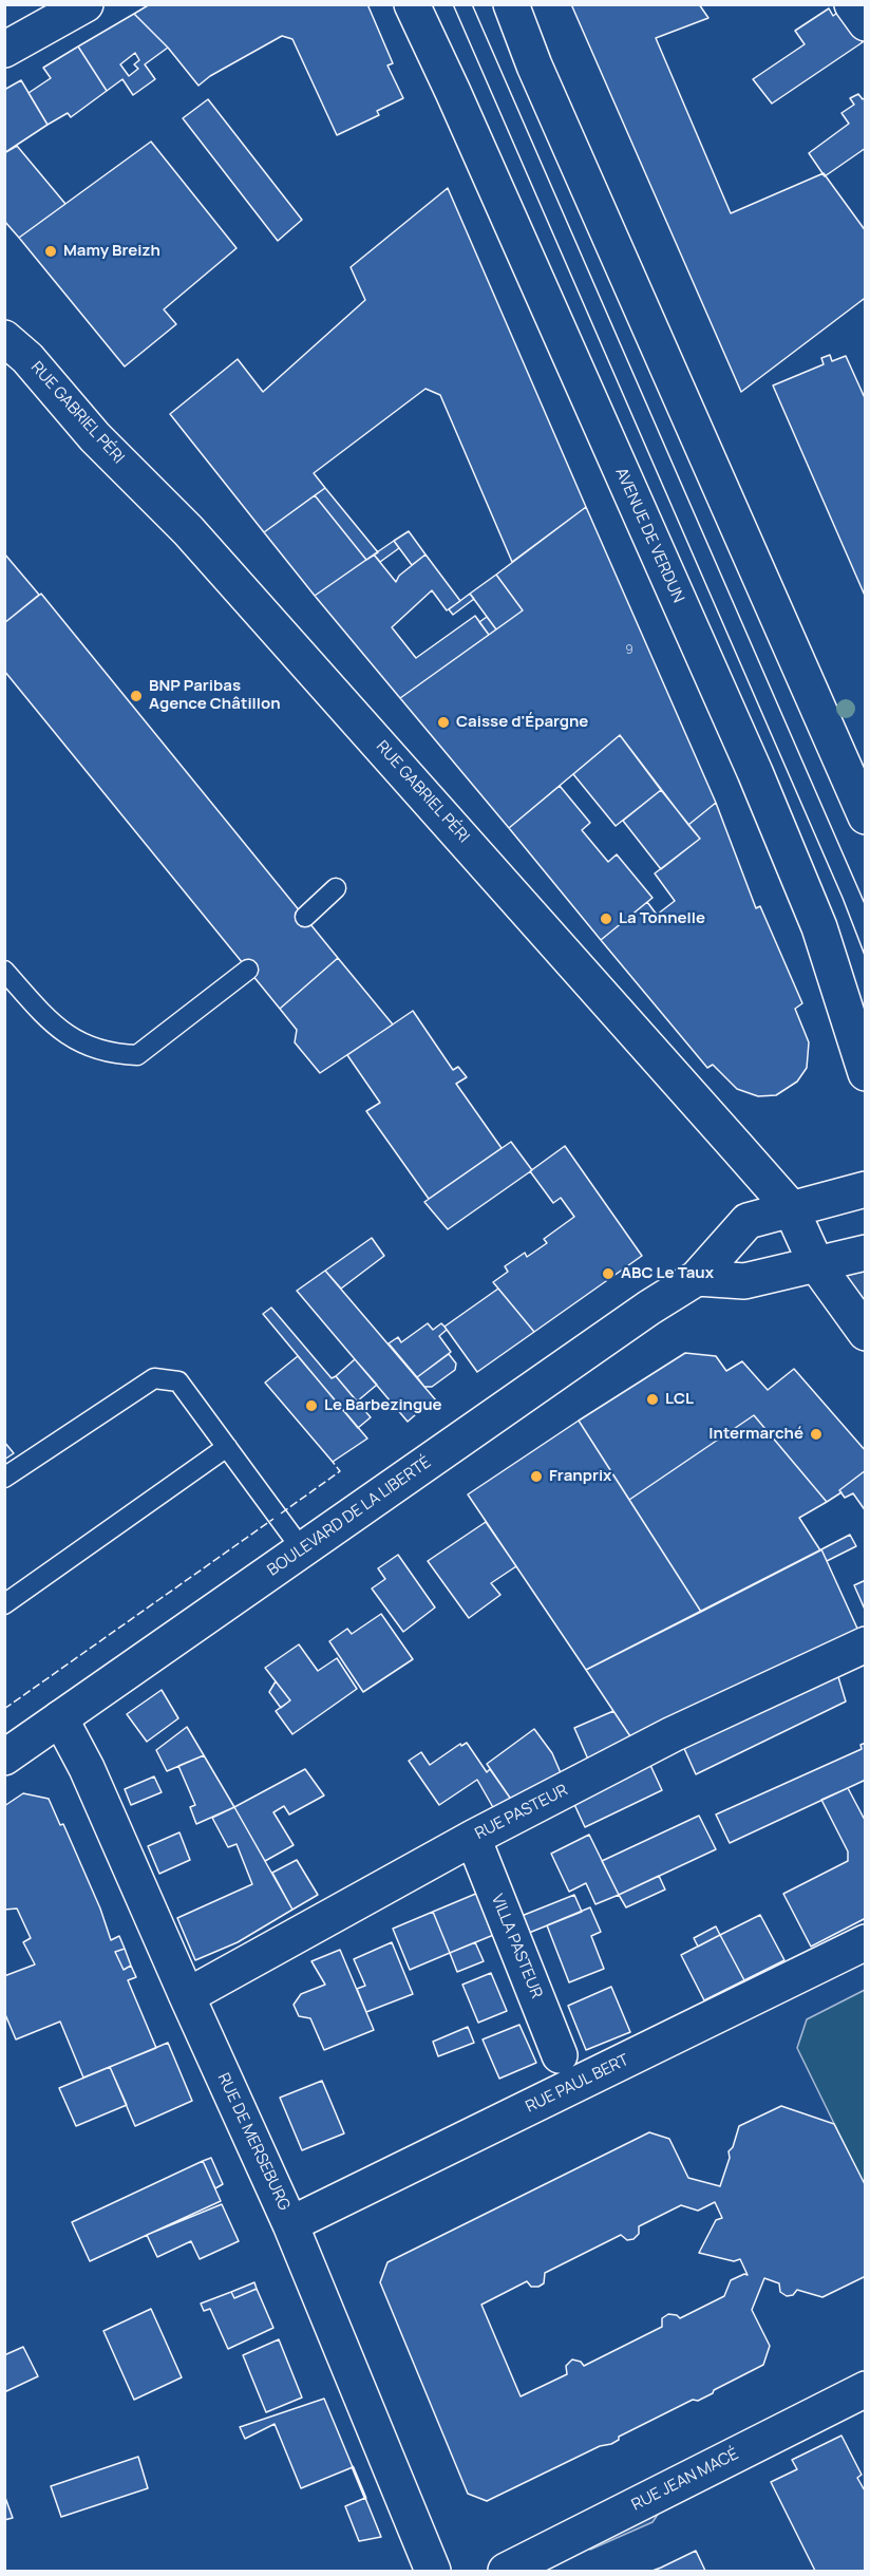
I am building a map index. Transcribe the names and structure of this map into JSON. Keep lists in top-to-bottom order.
{
  "streets": {
    "street": [
      "RUE GABRIEL PÉRI",
      "AVENUE DE VERDUN",
      "BOULEVARD DE LA LIBERTÉ",
      "RUE PASTEUR",
      "VILLA PASTEUR",
      "RUE PAUL BERT",
      "RUE DE MERSEBURG",
      "RUE JEAN MACÉ"
    ]
  },
  "crossings": [
    ["RUE GABRIEL PÉRI", "BOULEVARD DE LA LIBERTÉ"],
    ["BOULEVARD DE LA LIBERTÉ", "RUE DE MERSEBURG"],
    ["RUE PASTEUR", "VILLA PASTEUR"],
    ["RUE PASTEUR", "RUE DE MERSEBURG"],
    ["RUE PAUL BERT", "RUE DE MERSEBURG"]
  ],
  "places": [
    "Mamy Breizh",
    "BNP Paribas Agence Châtillon",
    "Caisse d'Épargne",
    "La Tonnelle",
    "ABC Le Taux",
    "LCL",
    "Le Barbezingue",
    "Intermarché",
    "Franprix"
  ],
  "house_numbers": ["9"]
}
